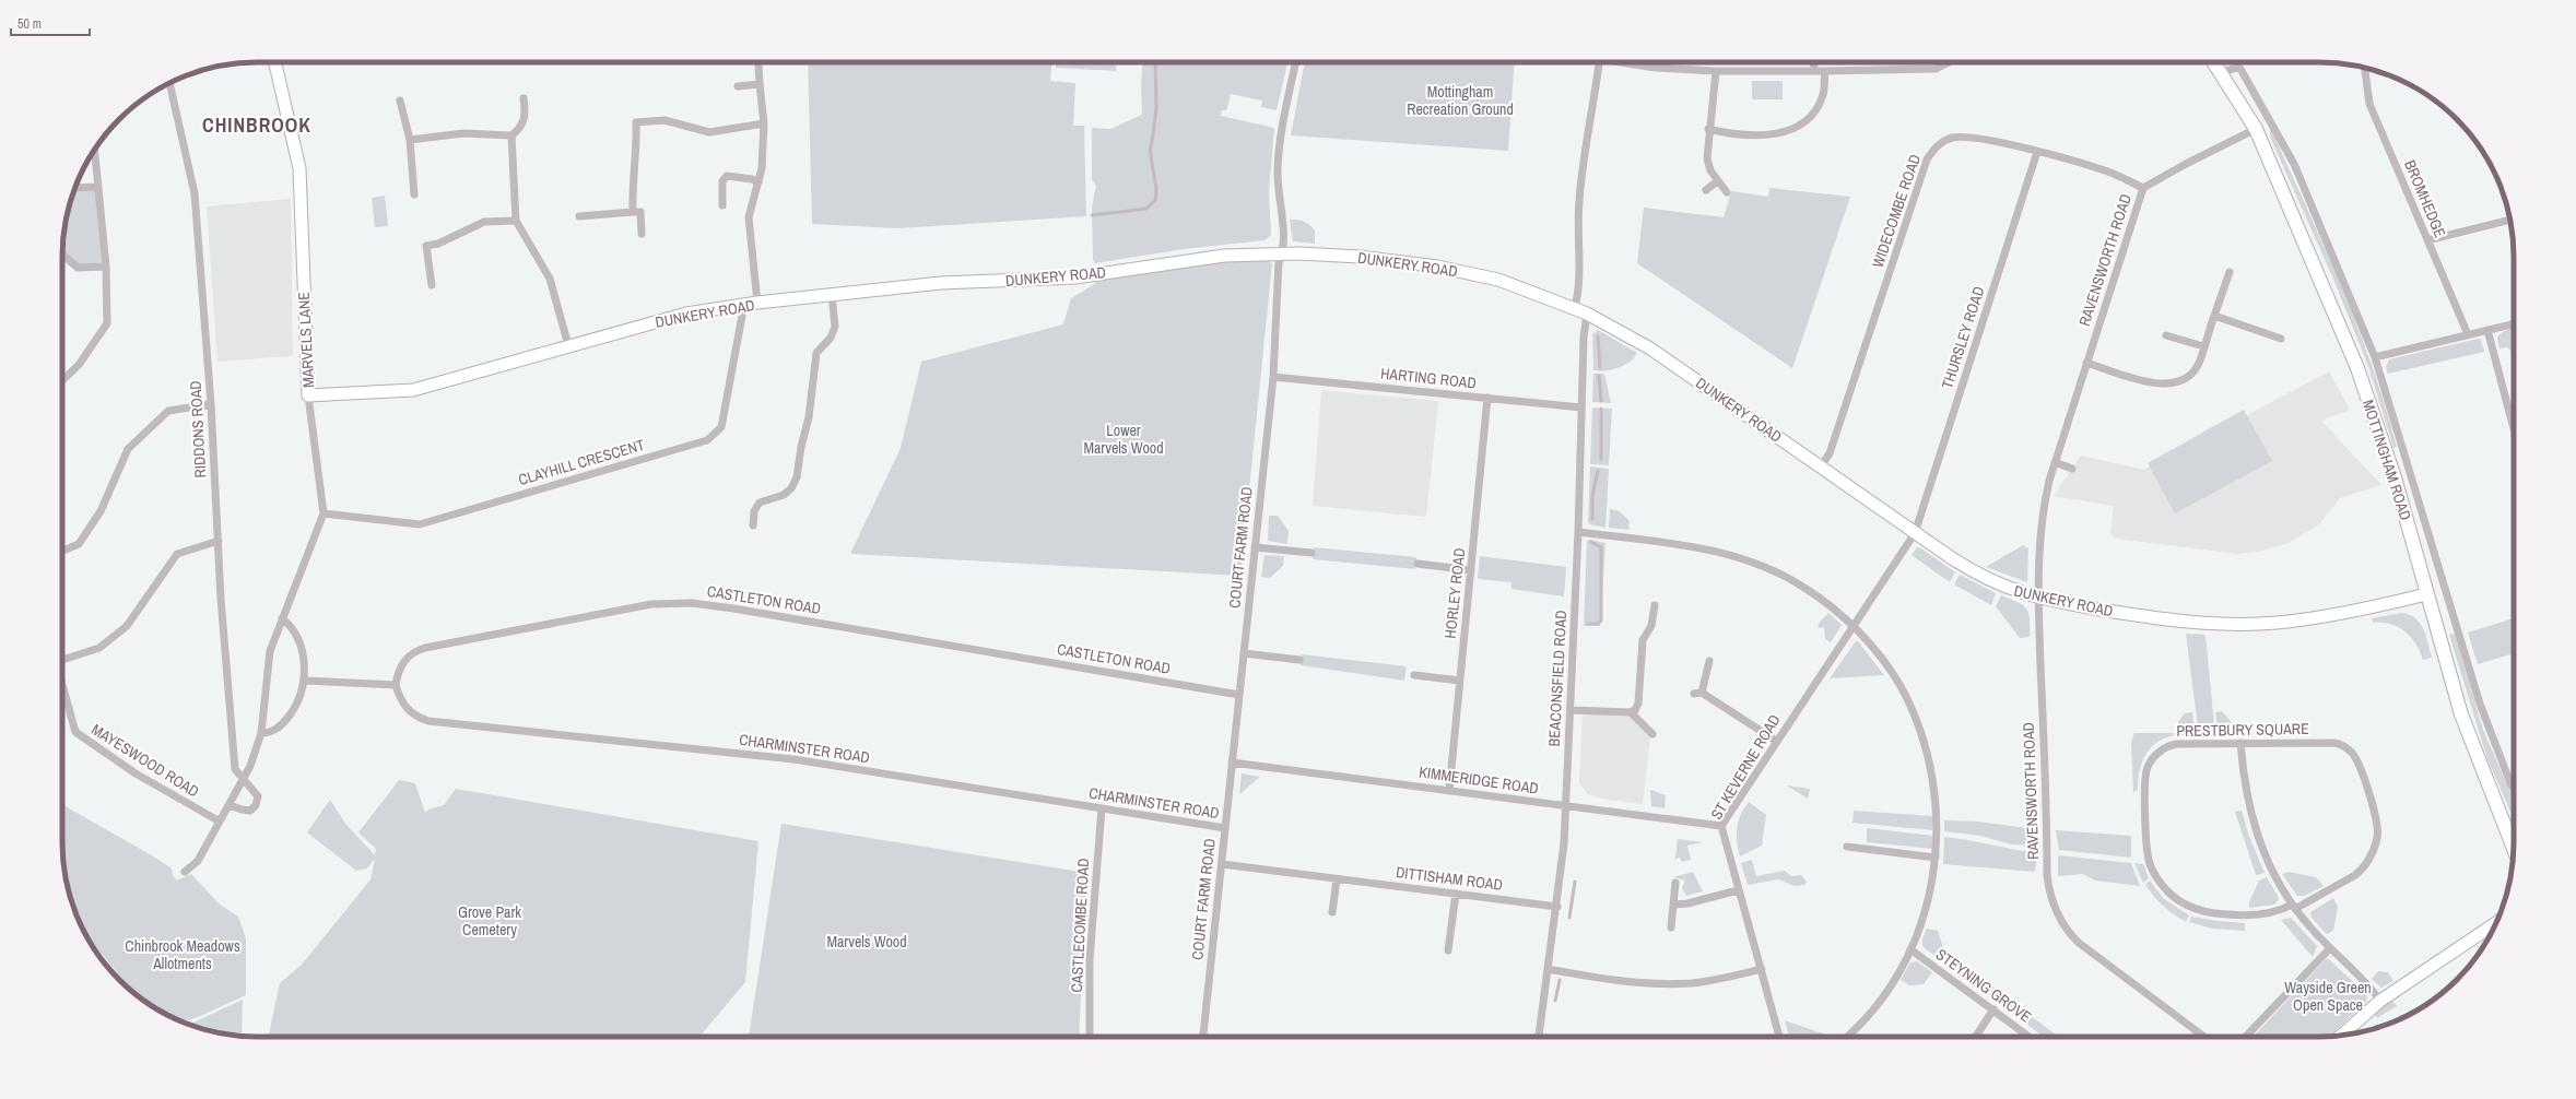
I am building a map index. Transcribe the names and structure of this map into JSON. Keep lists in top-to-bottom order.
{
  "streets": {
    "main road": ["MOTTINGHAM ROAD"],
    "street": [
      "BROMHEDGE",
      "WIDECOMBE ROAD",
      "RAVENSWORTH ROAD",
      "DUNKERY ROAD",
      "THURSLEY ROAD",
      "MARVELS LANE",
      "HARTING ROAD",
      "RIDDONS ROAD",
      "CLAYHILL CRESCENT",
      "COURT FARM ROAD",
      "HORLEY ROAD",
      "CASTLETON ROAD",
      "BEACONSFIELD ROAD",
      "PRESTBURY SQUARE",
      "CHARMINSTER ROAD",
      "MAYESWOOD ROAD",
      "ST KEVERNE ROAD",
      "KIMMERIDGE ROAD",
      "DITTISHAM ROAD",
      "CASTLECOMBE ROAD",
      "STEYNING GROVE"
    ]
  },
  "crossings": [
    ["WIDECOMBE ROAD", "RAVENSWORTH ROAD"],
    ["WIDECOMBE ROAD", "DUNKERY ROAD"],
    ["WIDECOMBE ROAD", "THURSLEY ROAD"],
    ["RAVENSWORTH ROAD", "DUNKERY ROAD"],
    ["RAVENSWORTH ROAD", "MOTTINGHAM ROAD"],
    ["DUNKERY ROAD", "THURSLEY ROAD"],
    ["DUNKERY ROAD", "MARVELS LANE"],
    ["DUNKERY ROAD", "MOTTINGHAM ROAD"],
    ["DUNKERY ROAD", "CLAYHILL CRESCENT"],
    ["DUNKERY ROAD", "COURT FARM ROAD"],
    ["DUNKERY ROAD", "BEACONSFIELD ROAD"],
    ["DUNKERY ROAD", "ST KEVERNE ROAD"],
    ["THURSLEY ROAD", "ST KEVERNE ROAD"],
    ["MARVELS LANE", "RIDDONS ROAD"],
    ["MARVELS LANE", "CLAYHILL CRESCENT"],
    ["MARVELS LANE", "MAYESWOOD ROAD"],
    ["HARTING ROAD", "COURT FARM ROAD"],
    ["HARTING ROAD", "HORLEY ROAD"],
    ["HARTING ROAD", "BEACONSFIELD ROAD"],
    ["COURT FARM ROAD", "CASTLETON ROAD"],
    ["COURT FARM ROAD", "CHARMINSTER ROAD"],
    ["COURT FARM ROAD", "KIMMERIDGE ROAD"],
    ["COURT FARM ROAD", "DITTISHAM ROAD"],
    ["HORLEY ROAD", "KIMMERIDGE ROAD"],
    ["CASTLETON ROAD", "CHARMINSTER ROAD"],
    ["BEACONSFIELD ROAD", "KIMMERIDGE ROAD"],
    ["BEACONSFIELD ROAD", "DITTISHAM ROAD"],
    ["CHARMINSTER ROAD", "CASTLECOMBE ROAD"],
    ["ST KEVERNE ROAD", "KIMMERIDGE ROAD"]
  ],
  "districts": ["CHINBROOK"],
  "parks": [
    "Mottingham Recreation Ground",
    "Lower Marvels Wood",
    "Grove Park Cemetery",
    "Marvels Wood",
    "Chinbrook Meadows Allotments",
    "Wayside Green Open Space"
  ],
  "scale_bar": "50 m"
}
